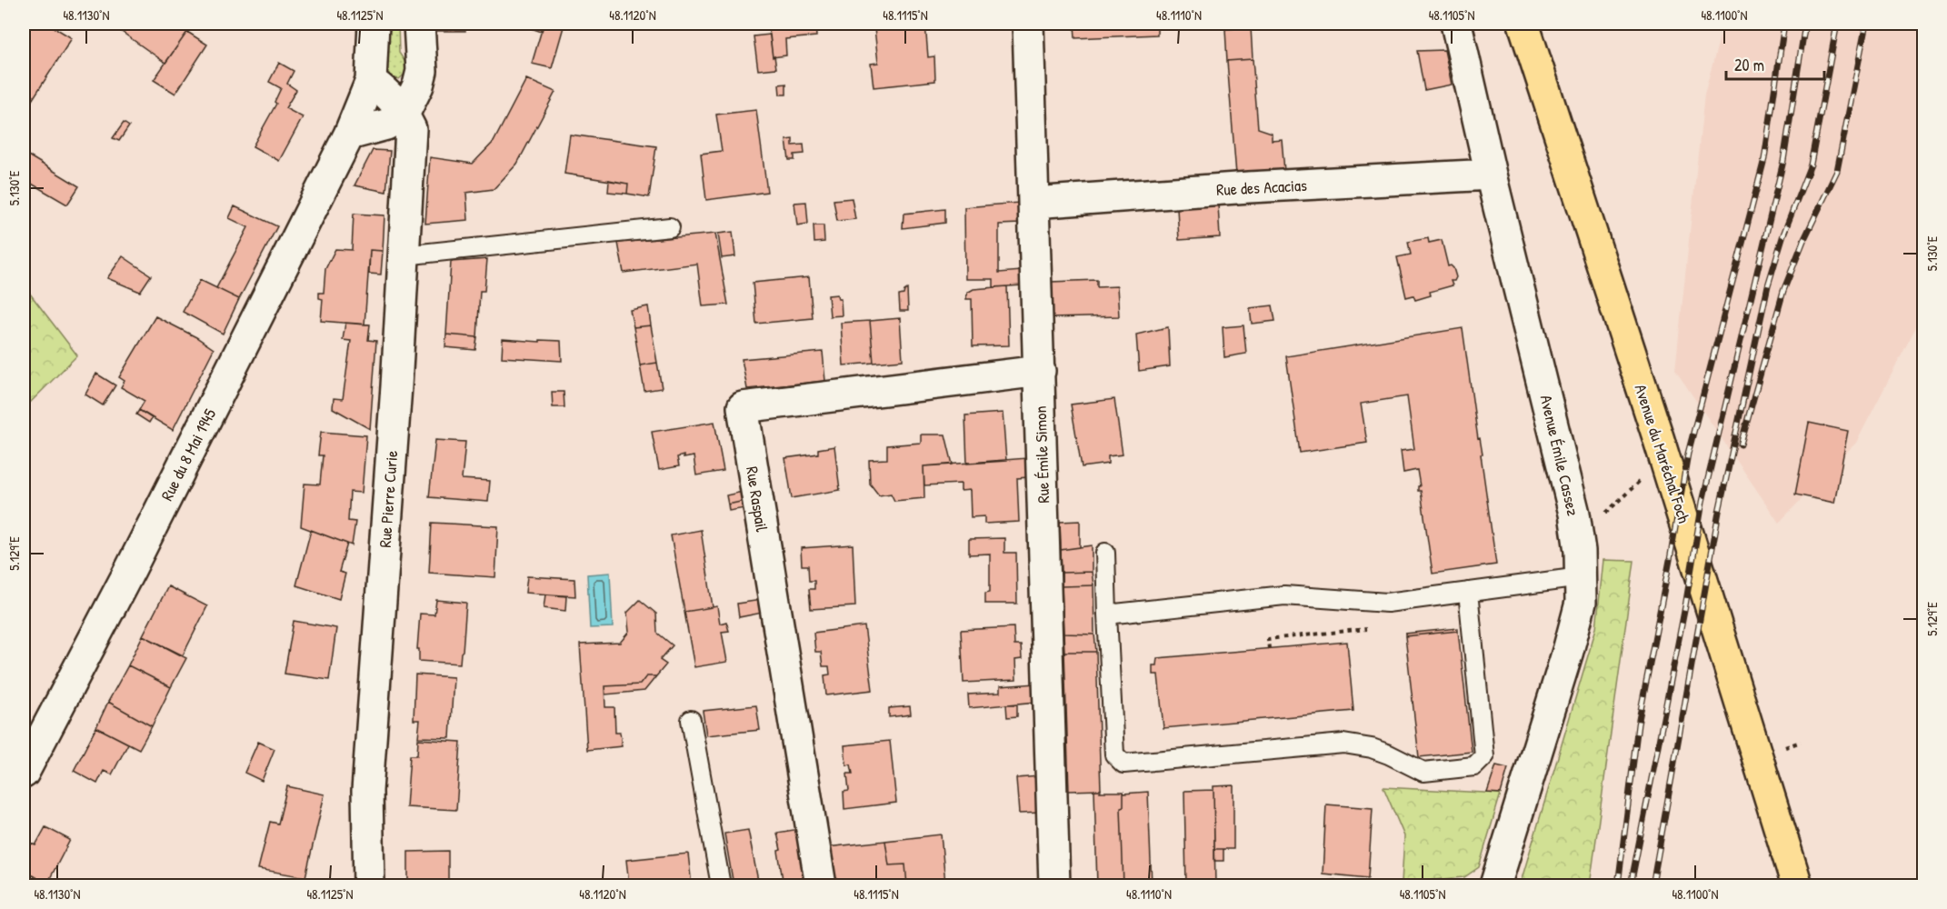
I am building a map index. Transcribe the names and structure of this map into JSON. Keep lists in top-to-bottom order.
{
  "streets": {
    "main road": ["Avenue du Maréchal Foch"],
    "street": [
      "Rue des Acacias",
      "Rue du 8 Mai 1945",
      "Rue Émile Simon",
      "Avenue Émile Cassez",
      "Rue Pierre Curie",
      "Rue Raspail"
    ]
  },
  "crossings": [
    ["Rue des Acacias", "Rue Émile Simon"],
    ["Rue des Acacias", "Avenue Émile Cassez"],
    ["Rue Émile Simon", "Rue Raspail"]
  ],
  "scale_bar": "20 m",
  "coordinates": [
    "48.1130°N",
    "48.1125°N",
    "48.1120°N",
    "48.1115°N",
    "48.1110°N",
    "48.1105°N",
    "48.1100°N",
    "5.130°E",
    "5.129°E"
  ]
}
